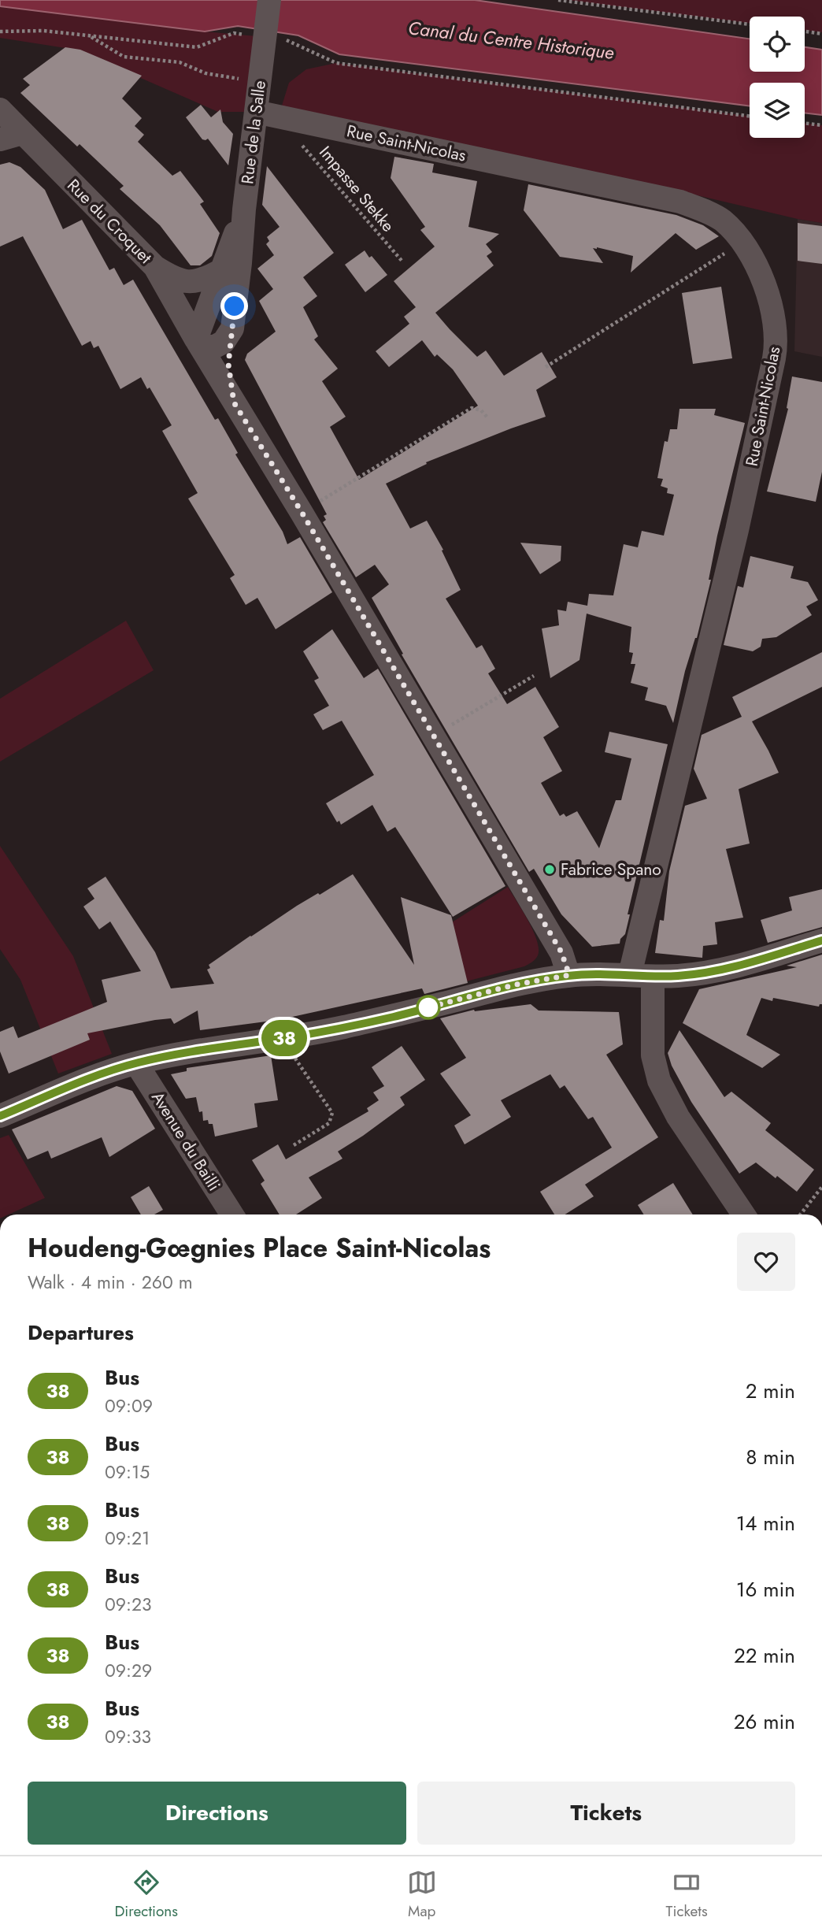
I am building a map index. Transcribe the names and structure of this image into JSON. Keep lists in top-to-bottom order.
{
  "streets": {
    "street": [
      "Rue de la Salle",
      "Rue Saint-Nicolas",
      "Rue du Croquet",
      "Avenue du Bailli"
    ],
    "path": ["Impasse Stekke"]
  },
  "crossings": [
    ["Rue de la Salle", "Rue Saint-Nicolas"],
    ["Rue de la Salle", "Rue du Croquet"]
  ],
  "water": ["Canal du Centre Historique"],
  "places": ["Fabrice Spano"],
  "lines": ["bus line 38"],
  "page": {
    "on_map": "38",
    "heading": [
      ["Houdeng-Gœgnies Place Saint-Nicolas", "Walk · 4 min · 260 m"],
      "Departures"
    ],
    "list": [
      {
        "mark": "38",
        "name": "Bus",
        "note": "09:09",
        "value": "2 min"
      },
      {
        "mark": "38",
        "name": "Bus",
        "note": "09:15",
        "value": "8 min"
      },
      {
        "mark": "38",
        "name": "Bus",
        "note": "09:21",
        "value": "14 min"
      },
      {
        "mark": "38",
        "name": "Bus",
        "note": "09:23",
        "value": "16 min"
      },
      {
        "mark": "38",
        "name": "Bus",
        "note": "09:29",
        "value": "22 min"
      },
      {
        "mark": "38",
        "name": "Bus",
        "note": "09:33",
        "value": "26 min"
      }
    ],
    "buttons": ["Directions", "Tickets"],
    "tabs": ["Directions", "Map", "Tickets"]
  }
}
